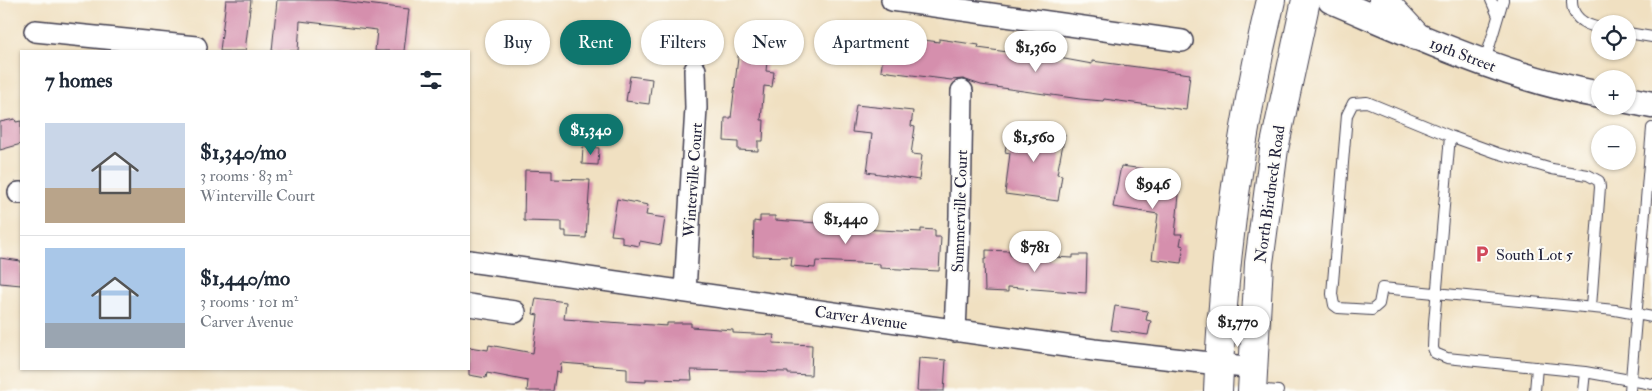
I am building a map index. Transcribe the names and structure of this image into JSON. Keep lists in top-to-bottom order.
{
  "streets": {
    "main road": ["North Birdneck Road"],
    "street": [
      "19th Street",
      "Winterville Court",
      "Summerville Court",
      "Carver Avenue"
    ]
  },
  "crossings": [
    ["Winterville Court", "Carver Avenue"],
    ["North Birdneck Road", "Carver Avenue"],
    ["Summerville Court", "Carver Avenue"]
  ],
  "places": {
    "parking": ["South Lot 5"]
  },
  "page": {
    "map_buttons": ["+", "−"],
    "chip": [
      "Buy",
      "Rent",
      "Filters",
      "New",
      "Apartment"
    ],
    "price": [
      "$1,360",
      "$1,340",
      "$1,560",
      "$946",
      "$1,440",
      "$781",
      "$1,770"
    ],
    "heading": "7 homes",
    "list": [
      {
        "name": "$1,340/mo",
        "note": "3 rooms · 83 m² · Winterville Court"
      },
      {
        "name": "$1,440/mo",
        "note": "3 rooms · 101 m² · Carver Avenue"
      }
    ]
  }
}
